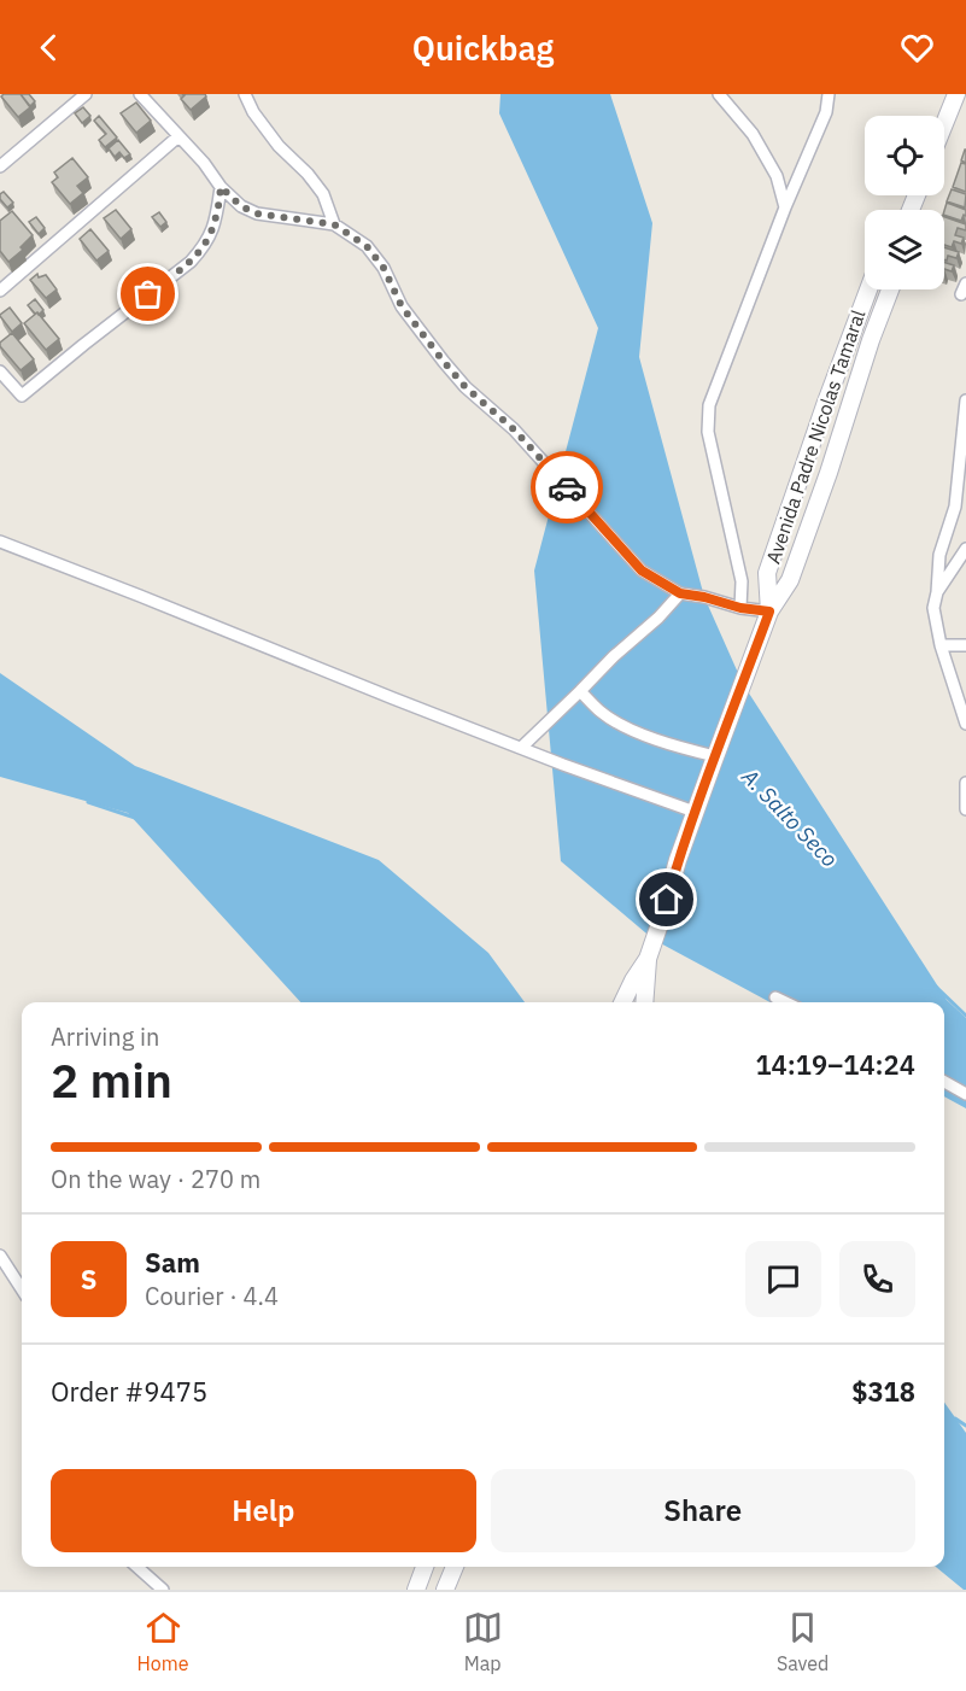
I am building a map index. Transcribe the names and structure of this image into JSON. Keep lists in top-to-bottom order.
{
  "streets": {
    "street": ["Avenida Padre Nicolas Tamaral"]
  },
  "water": ["A. Salto Seco"],
  "page": {
    "header": "Quickbag",
    "heading": ["2 min", "Arriving in", "14:19–14:24"],
    "panel": [
      "Sam",
      "Courier · 4.4",
      "Order #9475",
      "$318"
    ],
    "bar": "On the way · 270 m",
    "round": "S",
    "buttons": ["Help", "Share"],
    "tabs": ["Home", "Map", "Saved"]
  }
}
